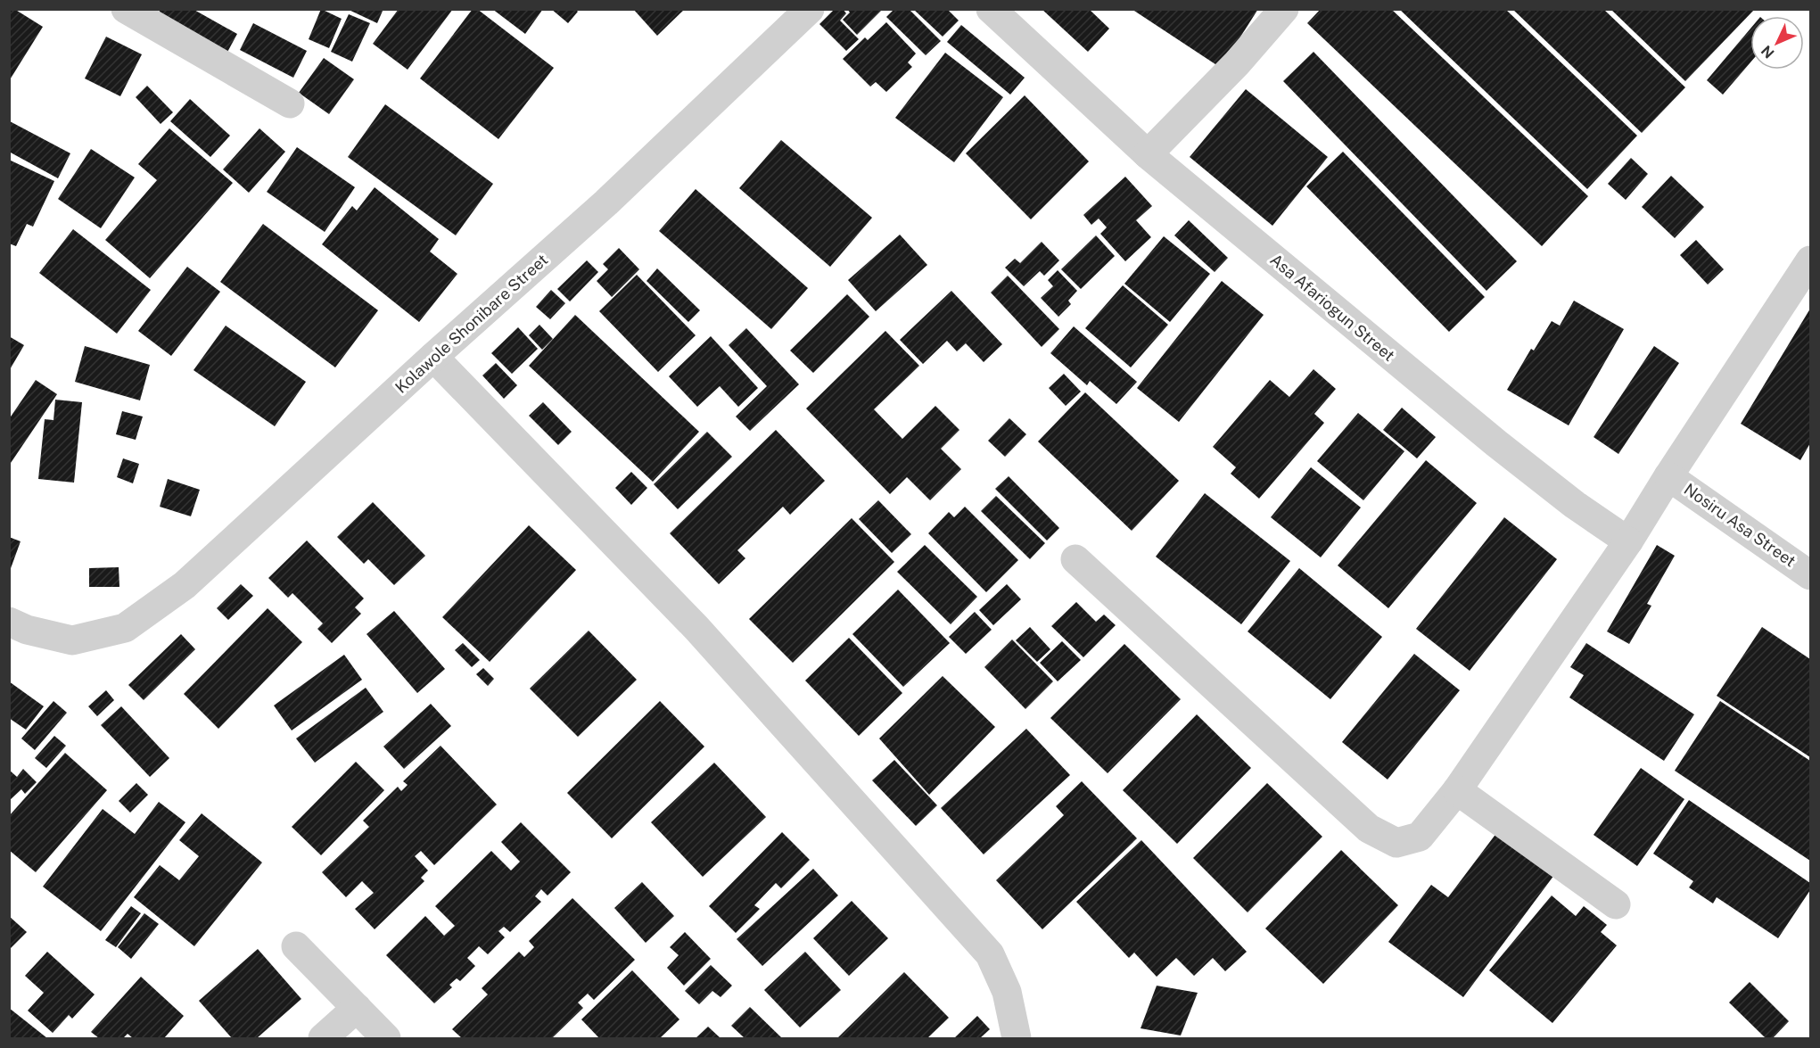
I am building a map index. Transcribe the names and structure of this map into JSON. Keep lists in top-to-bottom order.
{
  "streets": {
    "street": ["Asa Afariogun Street", "Kolawole Shonibare Street", "Nosiru Asa Street"]
  },
  "north": "bottom left"
}
